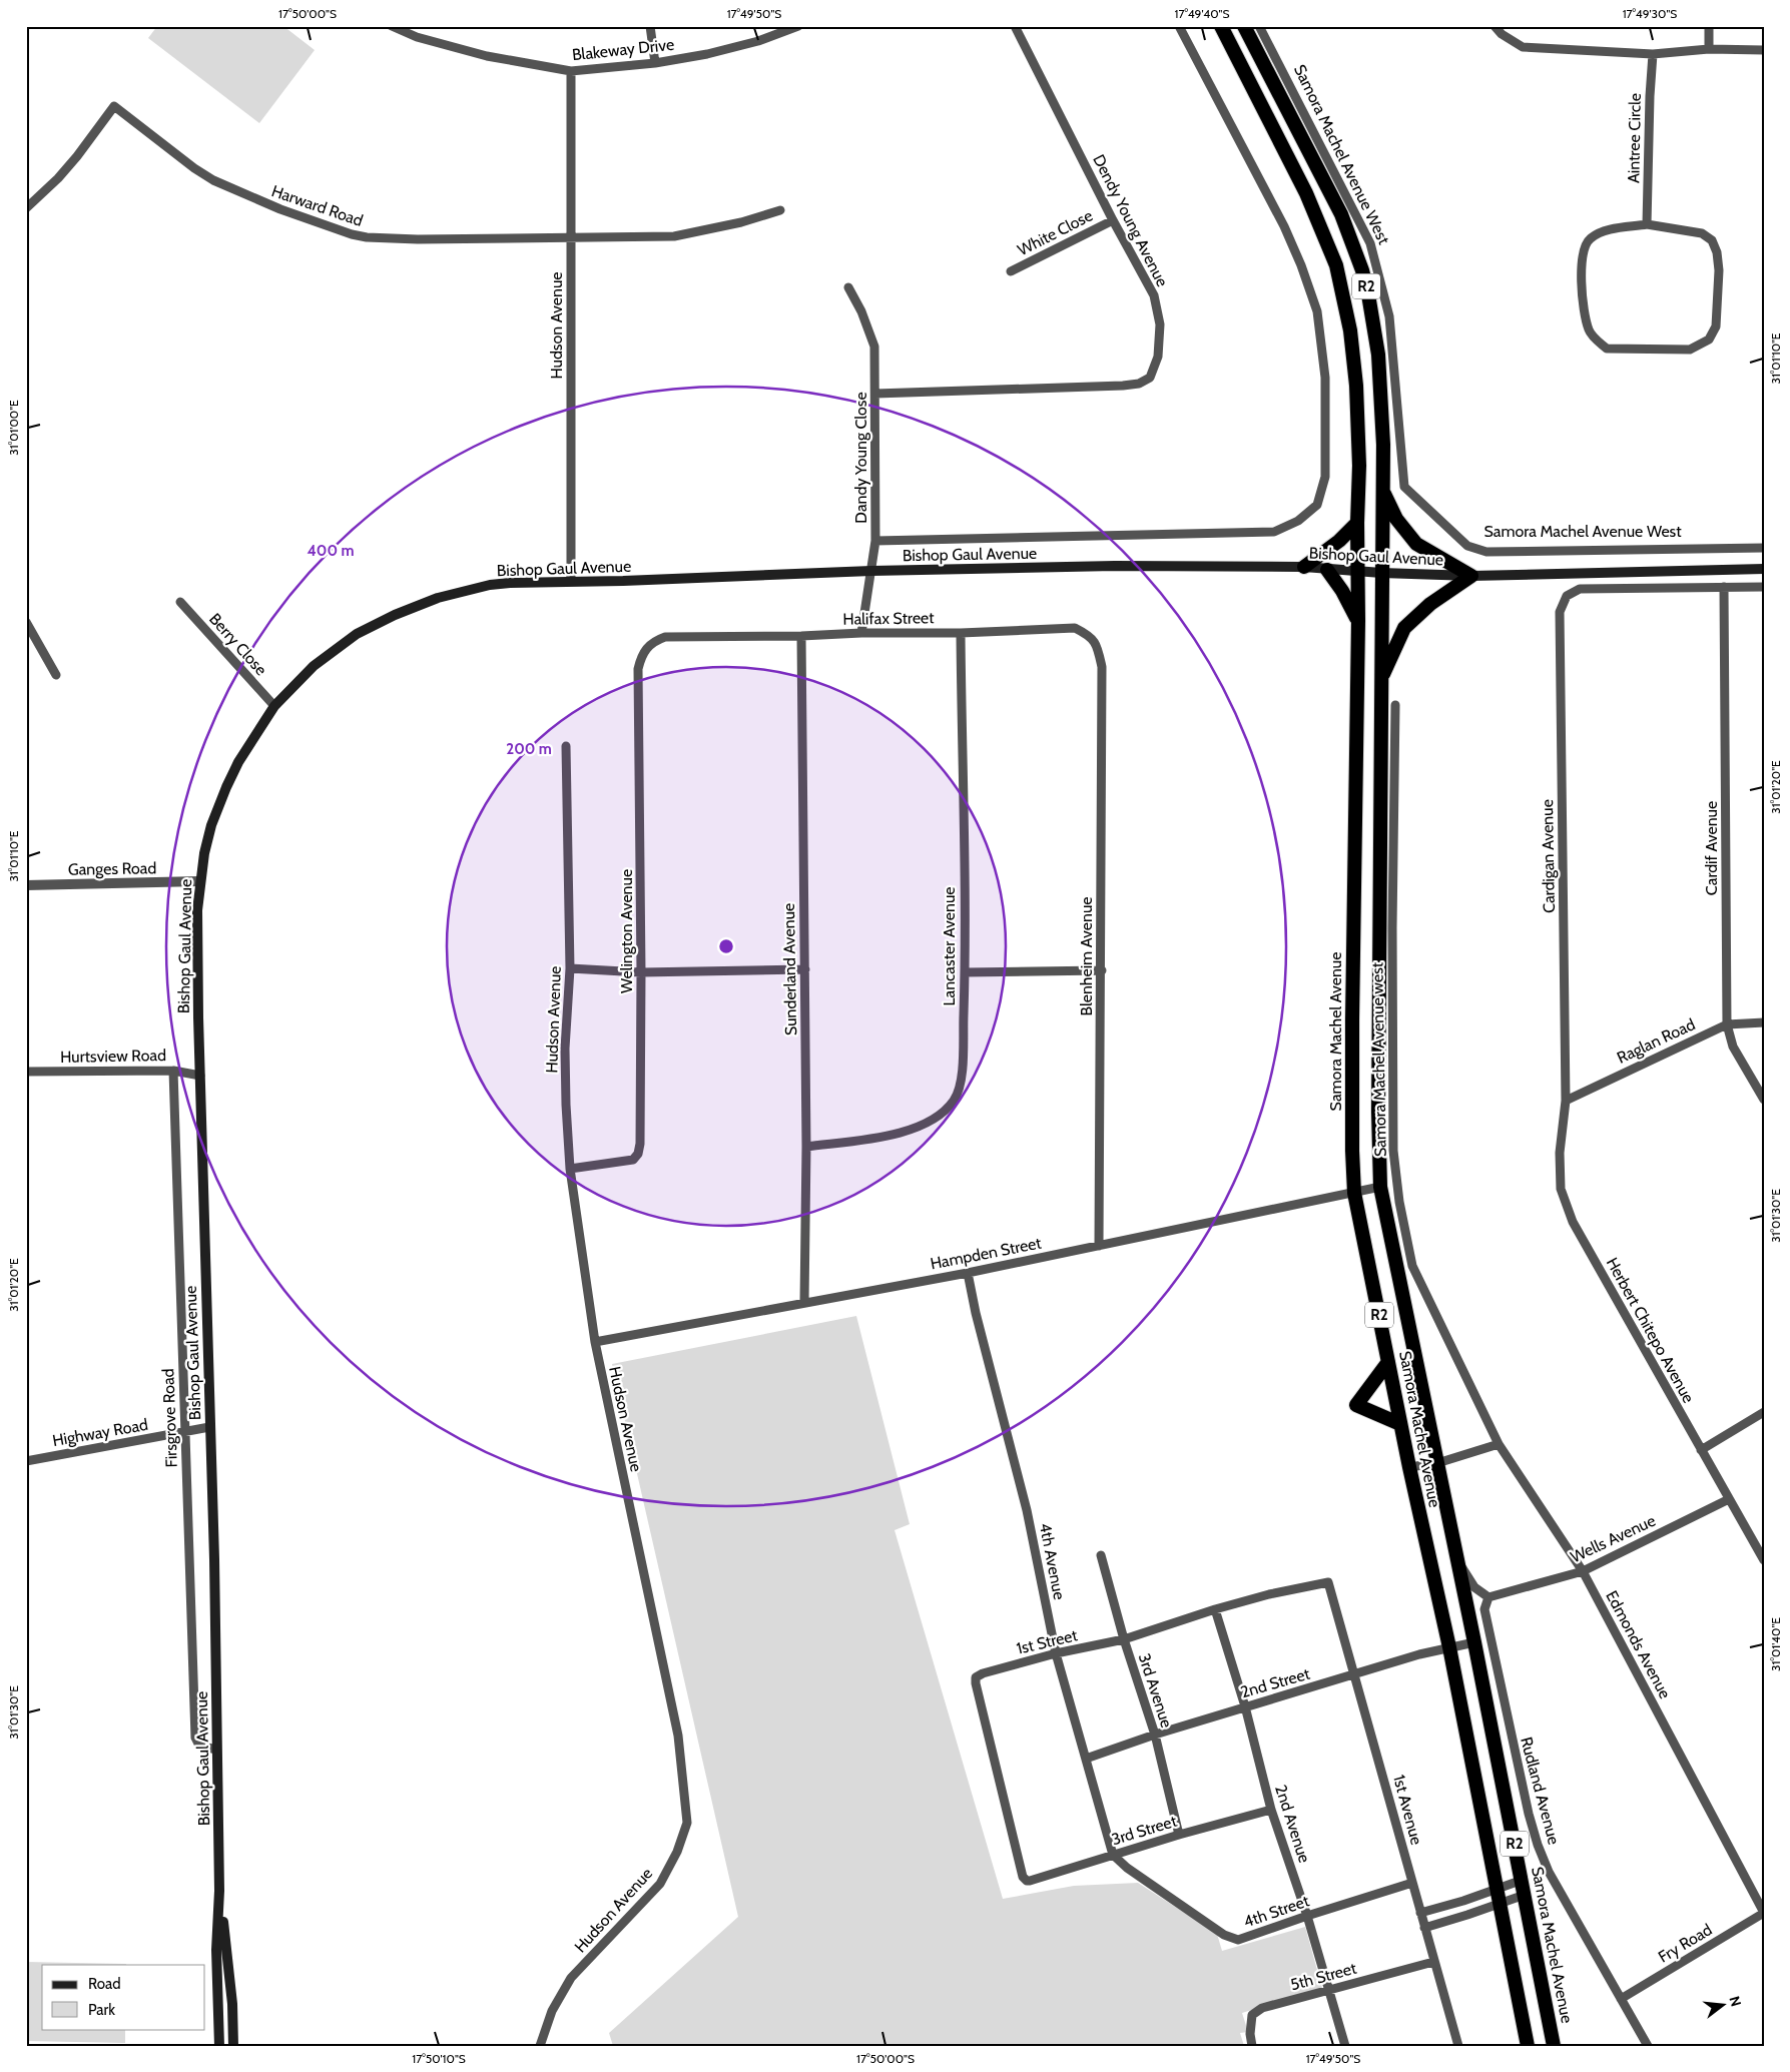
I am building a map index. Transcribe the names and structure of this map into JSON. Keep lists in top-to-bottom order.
{
  "streets": {
    "highway": ["Samora Machel Avenue West", "R2", "Samora Machel Avenue"],
    "main road": ["Bishop Gaul Avenue"],
    "street": [
      "Blakeway Drive",
      "Aintree Circle",
      "Harward Road",
      "Dendy Young Avenue",
      "White Close",
      "Hudson Avenue",
      "Dandy Young Close",
      "Halifax Street",
      "Berry Close",
      "Cardif Avenue",
      "Cardigan Avenue",
      "Ganges Road",
      "Welington Avenue",
      "Lancaster Avenue",
      "Blenheim Avenue",
      "Sunderland Avenue",
      "Raglan Road",
      "Hurtsview Road",
      "Samora Machel Avenue west",
      "Hampden Street",
      "Herbert Chitepo Avenue",
      "Firsgrove Road",
      "Highway Road",
      "Wells Avenue",
      "4th Avenue",
      "1st Street",
      "Edmonds Avenue",
      "2nd Street",
      "3rd Avenue",
      "Rudland Avenue",
      "1st Avenue",
      "2nd Avenue",
      "3rd Street",
      "4th Street",
      "Fry Road",
      "5th Street"
    ]
  },
  "crossings": [
    ["Blakeway Drive", "Hudson Avenue"],
    ["Samora Machel Avenue West", "Bishop Gaul Avenue"],
    ["Samora Machel Avenue West", "Samora Machel Avenue"],
    ["Harward Road", "Hudson Avenue"],
    ["Dendy Young Avenue", "White Close"],
    ["Dendy Young Avenue", "Dandy Young Close"],
    ["R2", "Bishop Gaul Avenue"],
    ["R2", "Samora Machel Avenue"],
    ["Hudson Avenue", "Bishop Gaul Avenue"],
    ["Hudson Avenue", "Welington Avenue"],
    ["Hudson Avenue", "Hampden Street"],
    ["Dandy Young Close", "Bishop Gaul Avenue"],
    ["Dandy Young Close", "Halifax Street"],
    ["Bishop Gaul Avenue", "Berry Close"],
    ["Bishop Gaul Avenue", "Ganges Road"],
    ["Bishop Gaul Avenue", "Samora Machel Avenue"],
    ["Bishop Gaul Avenue", "Hurtsview Road"],
    ["Bishop Gaul Avenue", "Firsgrove Road"],
    ["Bishop Gaul Avenue", "Highway Road"],
    ["Halifax Street", "Welington Avenue"],
    ["Halifax Street", "Lancaster Avenue"],
    ["Halifax Street", "Blenheim Avenue"],
    ["Halifax Street", "Sunderland Avenue"],
    ["Cardif Avenue", "Cardigan Avenue"],
    ["Cardif Avenue", "Raglan Road"],
    ["Cardigan Avenue", "Raglan Road"],
    ["Cardigan Avenue", "Herbert Chitepo Avenue"],
    ["Lancaster Avenue", "Sunderland Avenue"],
    ["Blenheim Avenue", "Hampden Street"],
    ["Sunderland Avenue", "Hampden Street"],
    ["Samora Machel Avenue", "Hampden Street"],
    ["Samora Machel Avenue", "2nd Street"],
    ["Raglan Road", "Herbert Chitepo Avenue"],
    ["Hurtsview Road", "Firsgrove Road"],
    ["Samora Machel Avenue west", "Edmonds Avenue"],
    ["Hampden Street", "4th Avenue"],
    ["Herbert Chitepo Avenue", "Wells Avenue"],
    ["Firsgrove Road", "Highway Road"],
    ["Wells Avenue", "Edmonds Avenue"],
    ["Wells Avenue", "Rudland Avenue"],
    ["4th Avenue", "1st Street"],
    ["4th Avenue", "2nd Street"],
    ["4th Avenue", "3rd Street"],
    ["4th Avenue", "4th Street"],
    ["1st Street", "3rd Avenue"],
    ["1st Street", "1st Avenue"],
    ["1st Street", "2nd Avenue"],
    ["1st Street", "3rd Street"],
    ["Edmonds Avenue", "Fry Road"],
    ["2nd Street", "3rd Avenue"],
    ["2nd Street", "1st Avenue"],
    ["2nd Street", "2nd Avenue"],
    ["3rd Avenue", "3rd Street"],
    ["Rudland Avenue", "Fry Road"],
    ["1st Avenue", "4th Street"],
    ["1st Avenue", "5th Street"],
    ["2nd Avenue", "3rd Street"],
    ["2nd Avenue", "4th Street"],
    ["2nd Avenue", "5th Street"],
    ["3rd Street", "4th Street"]
  ],
  "legend": ["Road", "Park"],
  "north": "right",
  "coordinates": [
    "17°50'00\"S",
    "17°49'50\"S",
    "17°49'40\"S",
    "17°49'30\"S",
    "31°01'10\"E",
    "31°01'00\"E",
    "31°01'20\"E",
    "31°01'30\"E",
    "31°01'40\"E",
    "17°50'10\"S"
  ],
  "rings": ["400 m", "200 m"]
}
